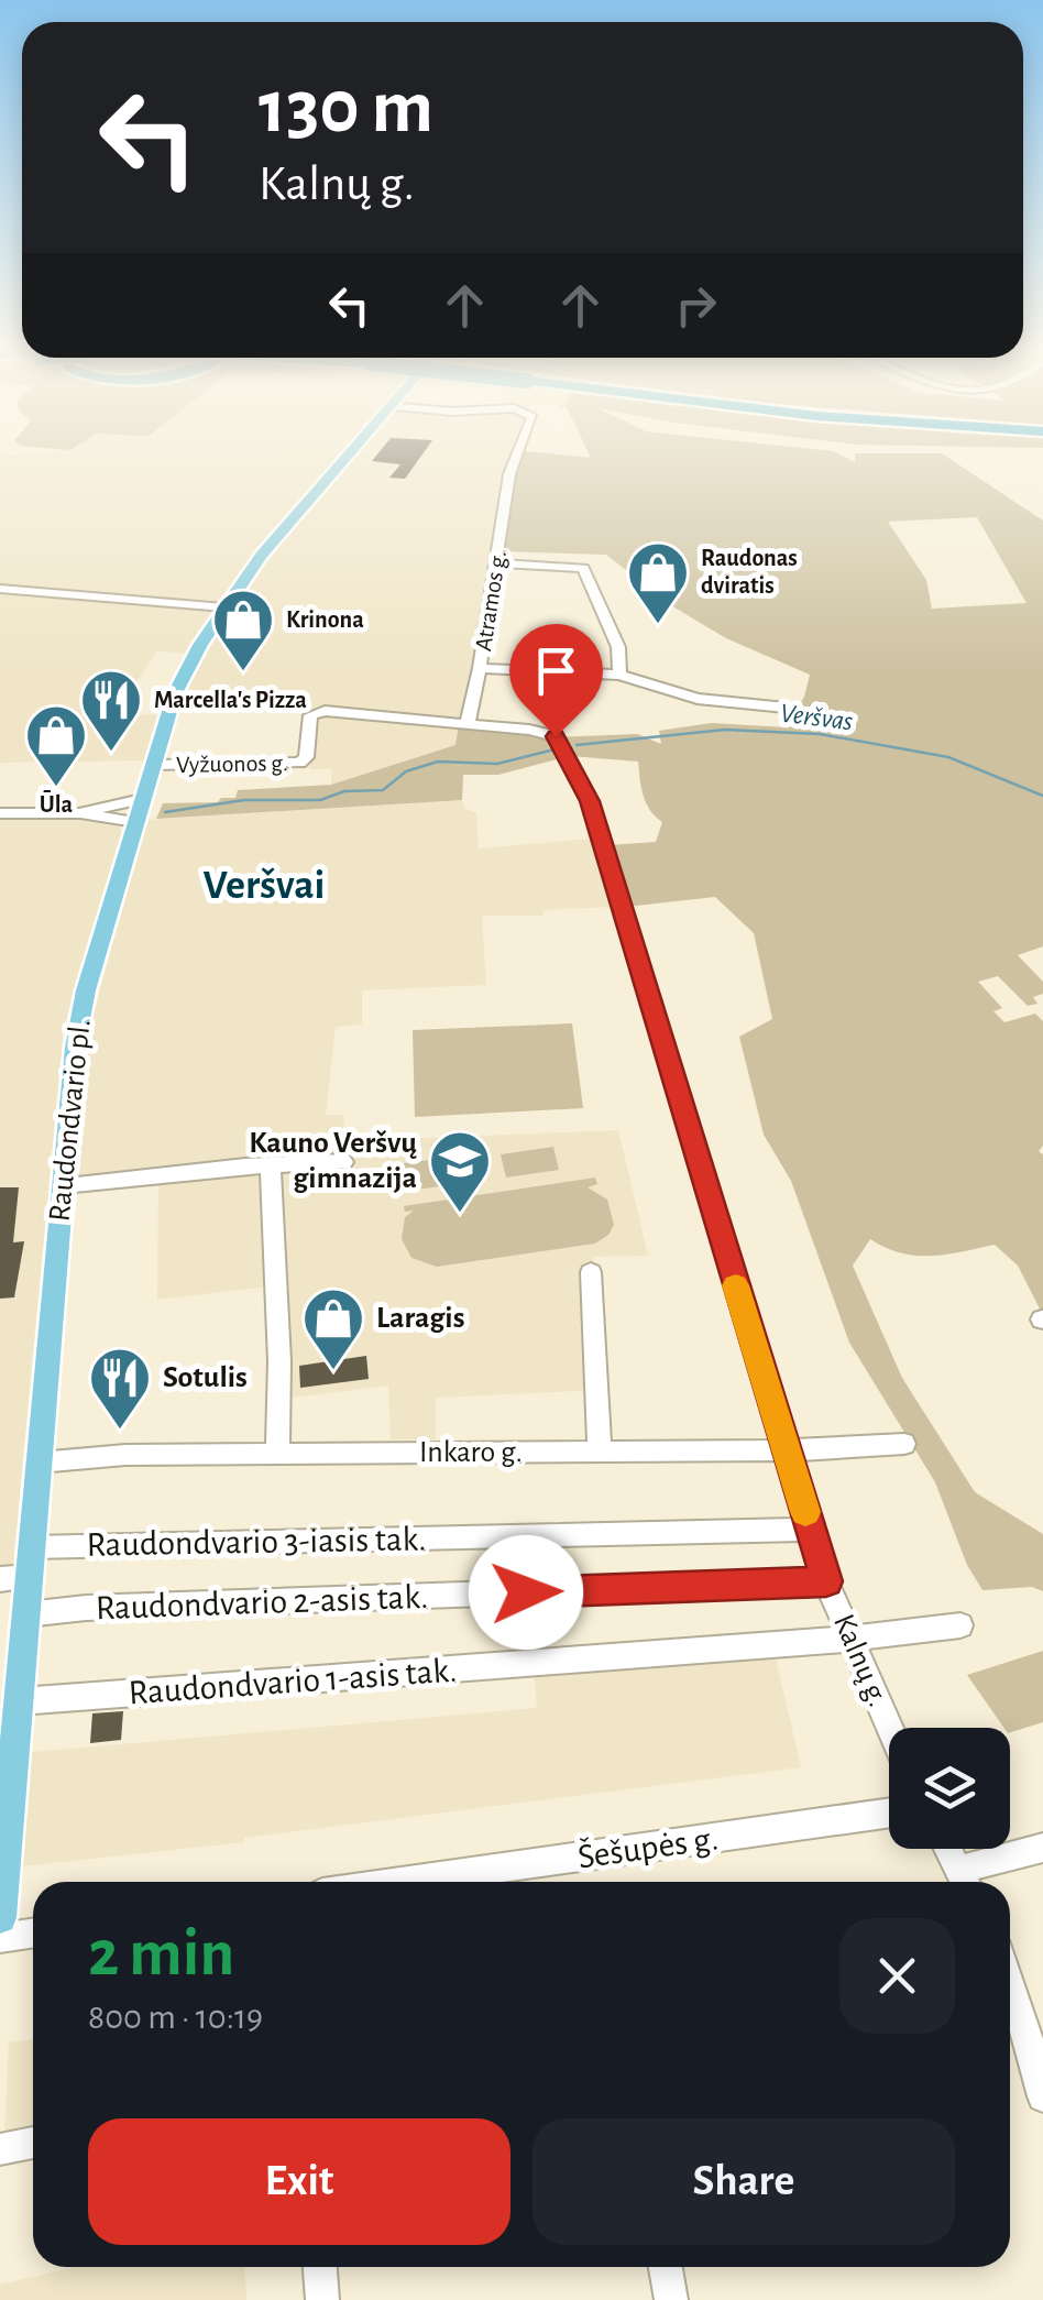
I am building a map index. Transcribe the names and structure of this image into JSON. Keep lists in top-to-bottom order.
{
  "streets": {
    "main road": ["Raudondvario pl."],
    "street": [
      "Atramos g.",
      "Vyžuonos g.",
      "Inkaro g.",
      "Raudondvario 3-iasis tak.",
      "Raudondvario 2-asis tak.",
      "Kalnų g.",
      "Raudondvario 1-asis tak.",
      "Šešupės g."
    ]
  },
  "crossings": [
    ["Vyžuonos g.", "Raudondvario pl."],
    ["Vyžuonos g.", "Kalnų g."],
    ["Raudondvario pl.", "Inkaro g."],
    ["Raudondvario pl.", "Raudondvario 3-iasis tak."],
    ["Raudondvario pl.", "Raudondvario 2-asis tak."],
    ["Raudondvario pl.", "Raudondvario 1-asis tak."],
    ["Inkaro g.", "Kalnų g."],
    ["Raudondvario 3-iasis tak.", "Kalnų g."],
    ["Raudondvario 2-asis tak.", "Kalnų g."],
    ["Kalnų g.", "Raudondvario 1-asis tak."]
  ],
  "districts": ["Veršvai"],
  "water": ["Veršvas"],
  "places": {
    "shop": [
      "Raudonas dviratis",
      "Krinona",
      "Ūla",
      "Laragis"
    ],
    "restaurant": ["Marcella's Pizza", "Sotulis"],
    "school or university": ["Kauno Veršvų gimnazija"]
  },
  "page": {
    "turn": ["130 m", "Kalnų g."],
    "heading": ["2 min", "800 m · 10:19"],
    "buttons": ["Exit", "Share"]
  }
}
